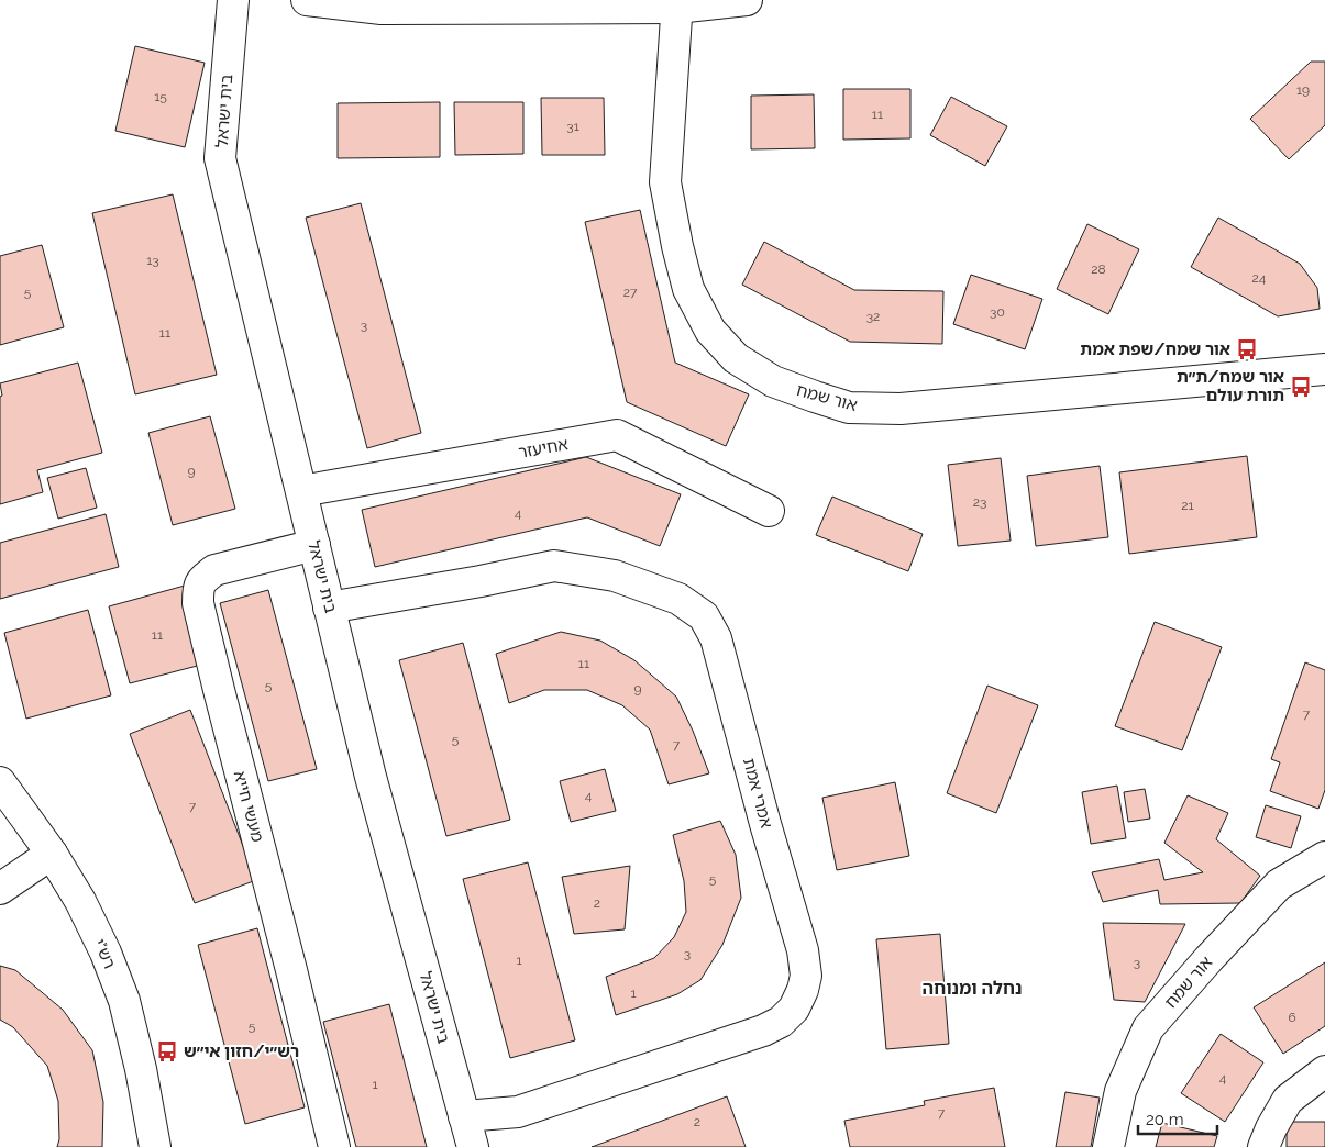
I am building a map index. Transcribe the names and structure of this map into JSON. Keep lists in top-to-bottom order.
{
  "streets": {
    "street": [
      "בית ישראל",
      "אור שמח",
      "אחיעזר",
      "אמרי אמת",
      "מעשי חייא",
      "רש\"י"
    ]
  },
  "crossings": [
    ["בית ישראל", "אחיעזר"],
    ["בית ישראל", "אמרי אמת"],
    ["בית ישראל", "מעשי חייא"]
  ],
  "districts": ["נחלה ומנוחה"],
  "places": {
    "bus stop": ["אור שמח/שפת אמת", "אור שמח/ת״ת תורת עולם", "רש״י/חזון אי״ש"]
  },
  "house_numbers": [
    "19",
    "15",
    "11",
    "31",
    "13",
    "28",
    "24",
    "5",
    "27",
    "30",
    "32",
    "3",
    "11",
    "9",
    "23",
    "21",
    "4",
    "11",
    "11",
    "5",
    "9",
    "7",
    "5",
    "7",
    "4",
    "7",
    "5",
    "2",
    "3",
    "1",
    "3",
    "1",
    "6",
    "5",
    "4",
    "1",
    "7",
    "2"
  ],
  "scale_bar": "20 m"
}
